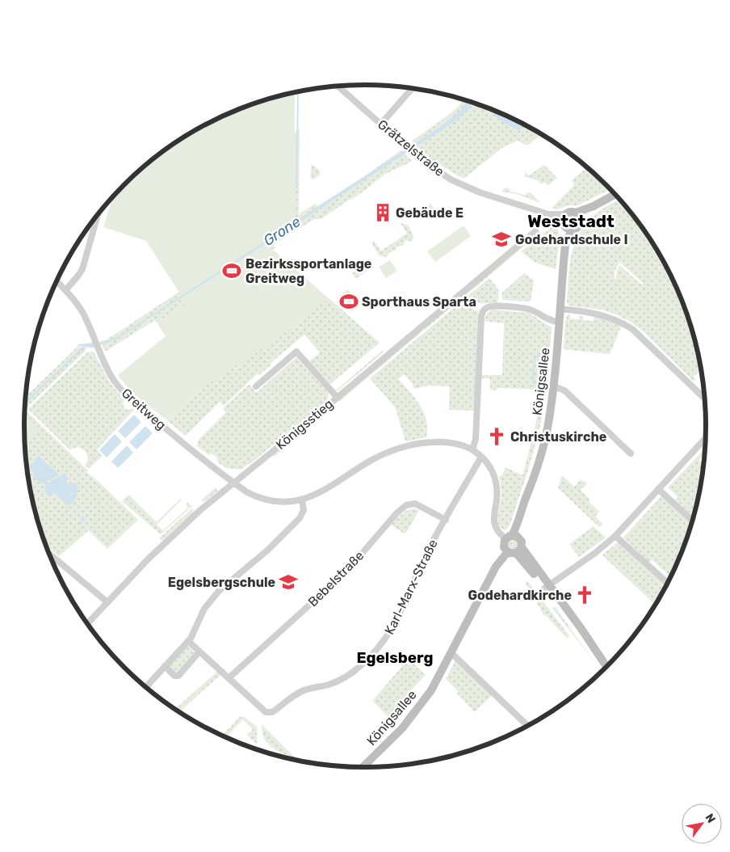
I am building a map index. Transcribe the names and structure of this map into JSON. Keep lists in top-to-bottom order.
{
  "streets": {
    "street": [
      "Grätzelstraße",
      "Königsallee",
      "Greitweg",
      "Königsstieg",
      "Bebelstraße",
      "Karl-Marx-Straße"
    ]
  },
  "crossings": [
    ["Grätzelstraße", "Königsallee"],
    ["Greitweg", "Königsstieg"],
    ["Bebelstraße", "Karl-Marx-Straße"]
  ],
  "districts": ["Weststadt", "Egelsberg"],
  "water": ["Grone"],
  "places": {
    "building": ["Gebäude E"],
    "school or university": ["Godehardschule I", "Egelsbergschule"],
    "sports": ["Bezirkssportanlage Greitweg", "Sporthaus Sparta"],
    "church": ["Christuskirche", "Godehardkirche"]
  },
  "north": "top right"
}
